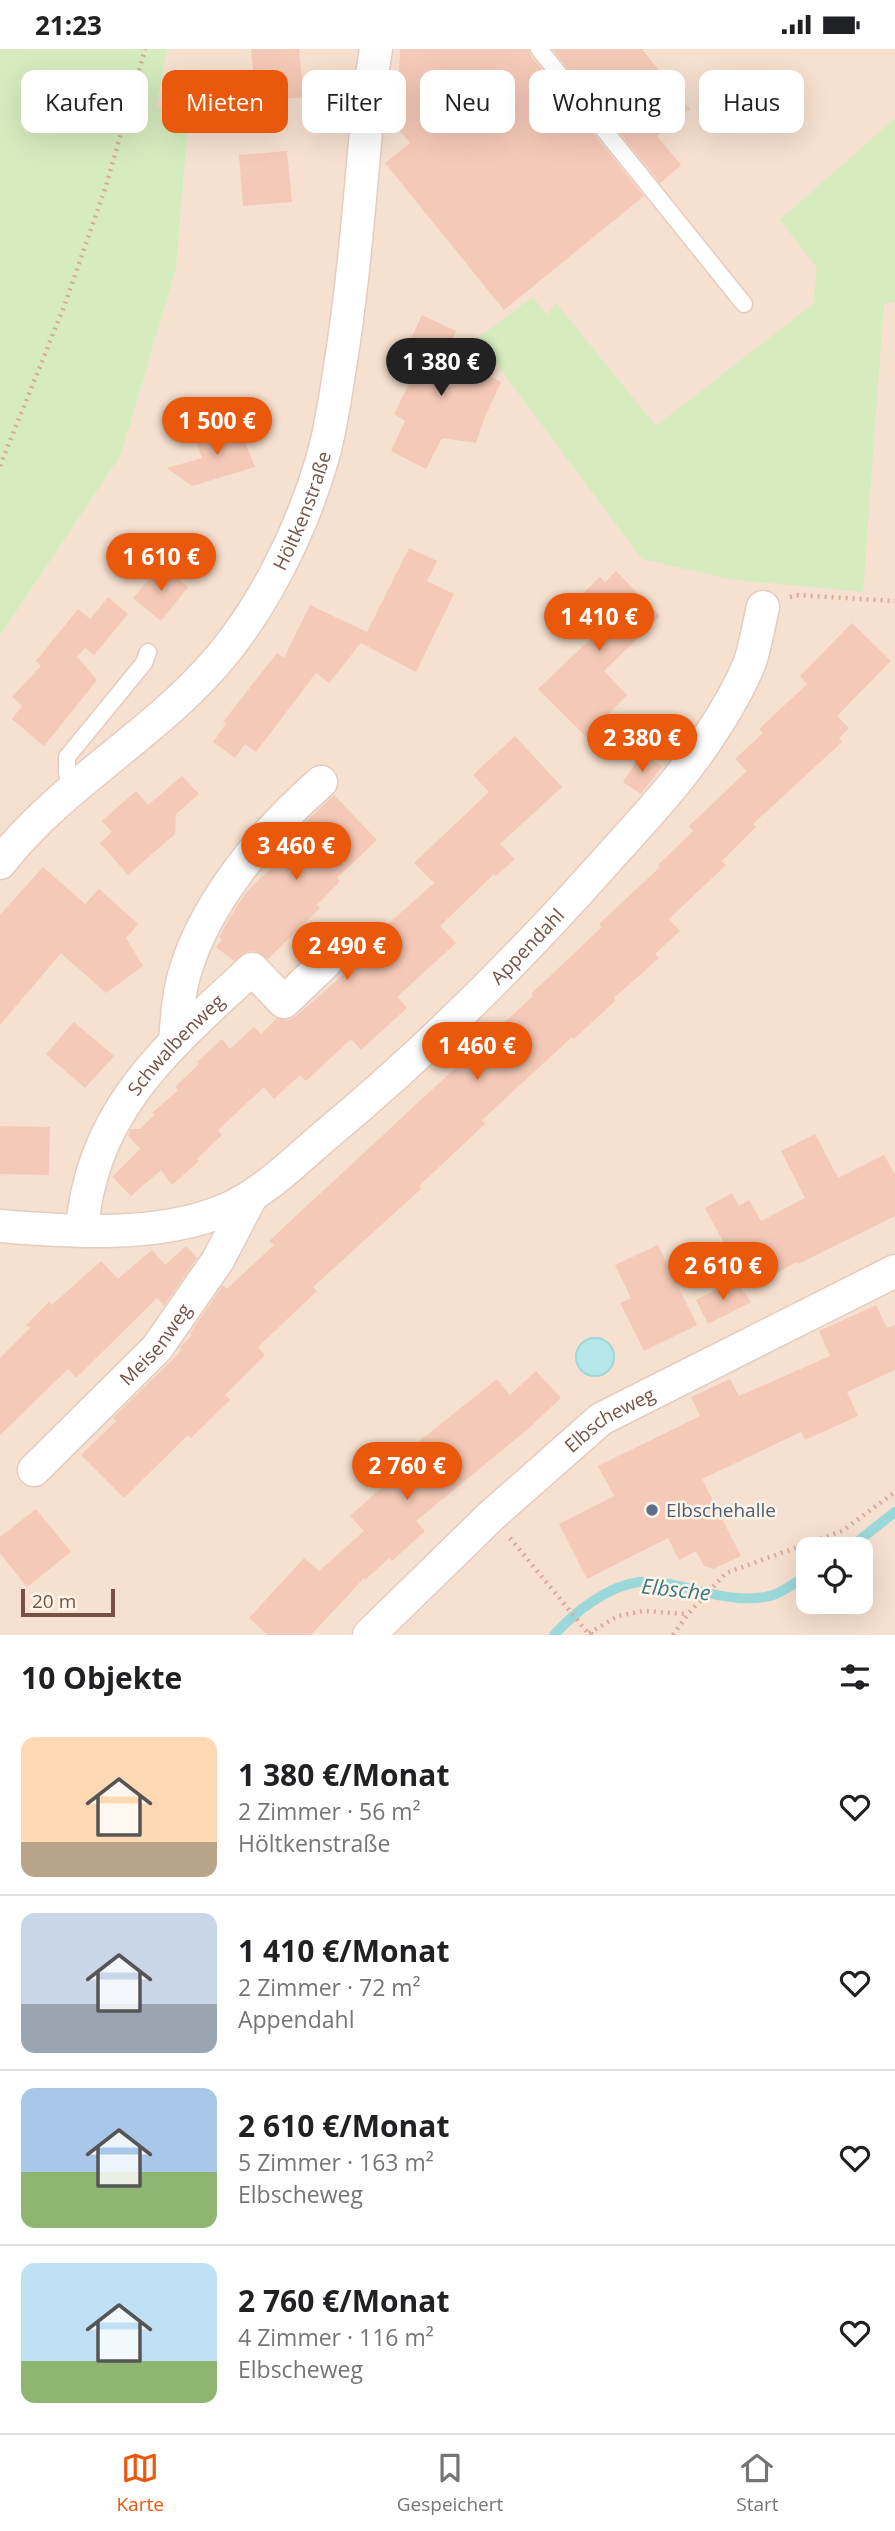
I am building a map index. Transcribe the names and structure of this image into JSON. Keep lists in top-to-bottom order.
{
  "streets": {
    "street": [
      "Höltkenstraße",
      "Appendahl",
      "Schwalbenweg",
      "Meisenweg",
      "Elbscheweg"
    ]
  },
  "crossings": [
    ["Appendahl", "Schwalbenweg"],
    ["Appendahl", "Meisenweg"]
  ],
  "water": ["Elbsche"],
  "places": ["Elbschehalle"],
  "scale_bar": "20 m",
  "page": {
    "status": "21:23",
    "chip": [
      "Kaufen",
      "Mieten",
      "Filter",
      "Neu",
      "Wohnung",
      "Haus"
    ],
    "price": [
      "1 380 €",
      "1 500 €",
      "1 610 €",
      "1 410 €",
      "2 380 €",
      "3 460 €",
      "2 490 €",
      "1 460 €",
      "2 610 €",
      "2 760 €"
    ],
    "scale": "20 m",
    "heading": "10 Objekte",
    "list": [
      {
        "name": "1 380 €/Monat",
        "note": "2 Zimmer · 56 m² · Höltkenstraße"
      },
      {
        "name": "1 410 €/Monat",
        "note": "2 Zimmer · 72 m² · Appendahl"
      },
      {
        "name": "2 610 €/Monat",
        "note": "5 Zimmer · 163 m² · Elbscheweg"
      },
      {
        "name": "2 760 €/Monat",
        "note": "4 Zimmer · 116 m² · Elbscheweg"
      }
    ],
    "tabs": ["Karte", "Gespeichert", "Start"]
  }
}
